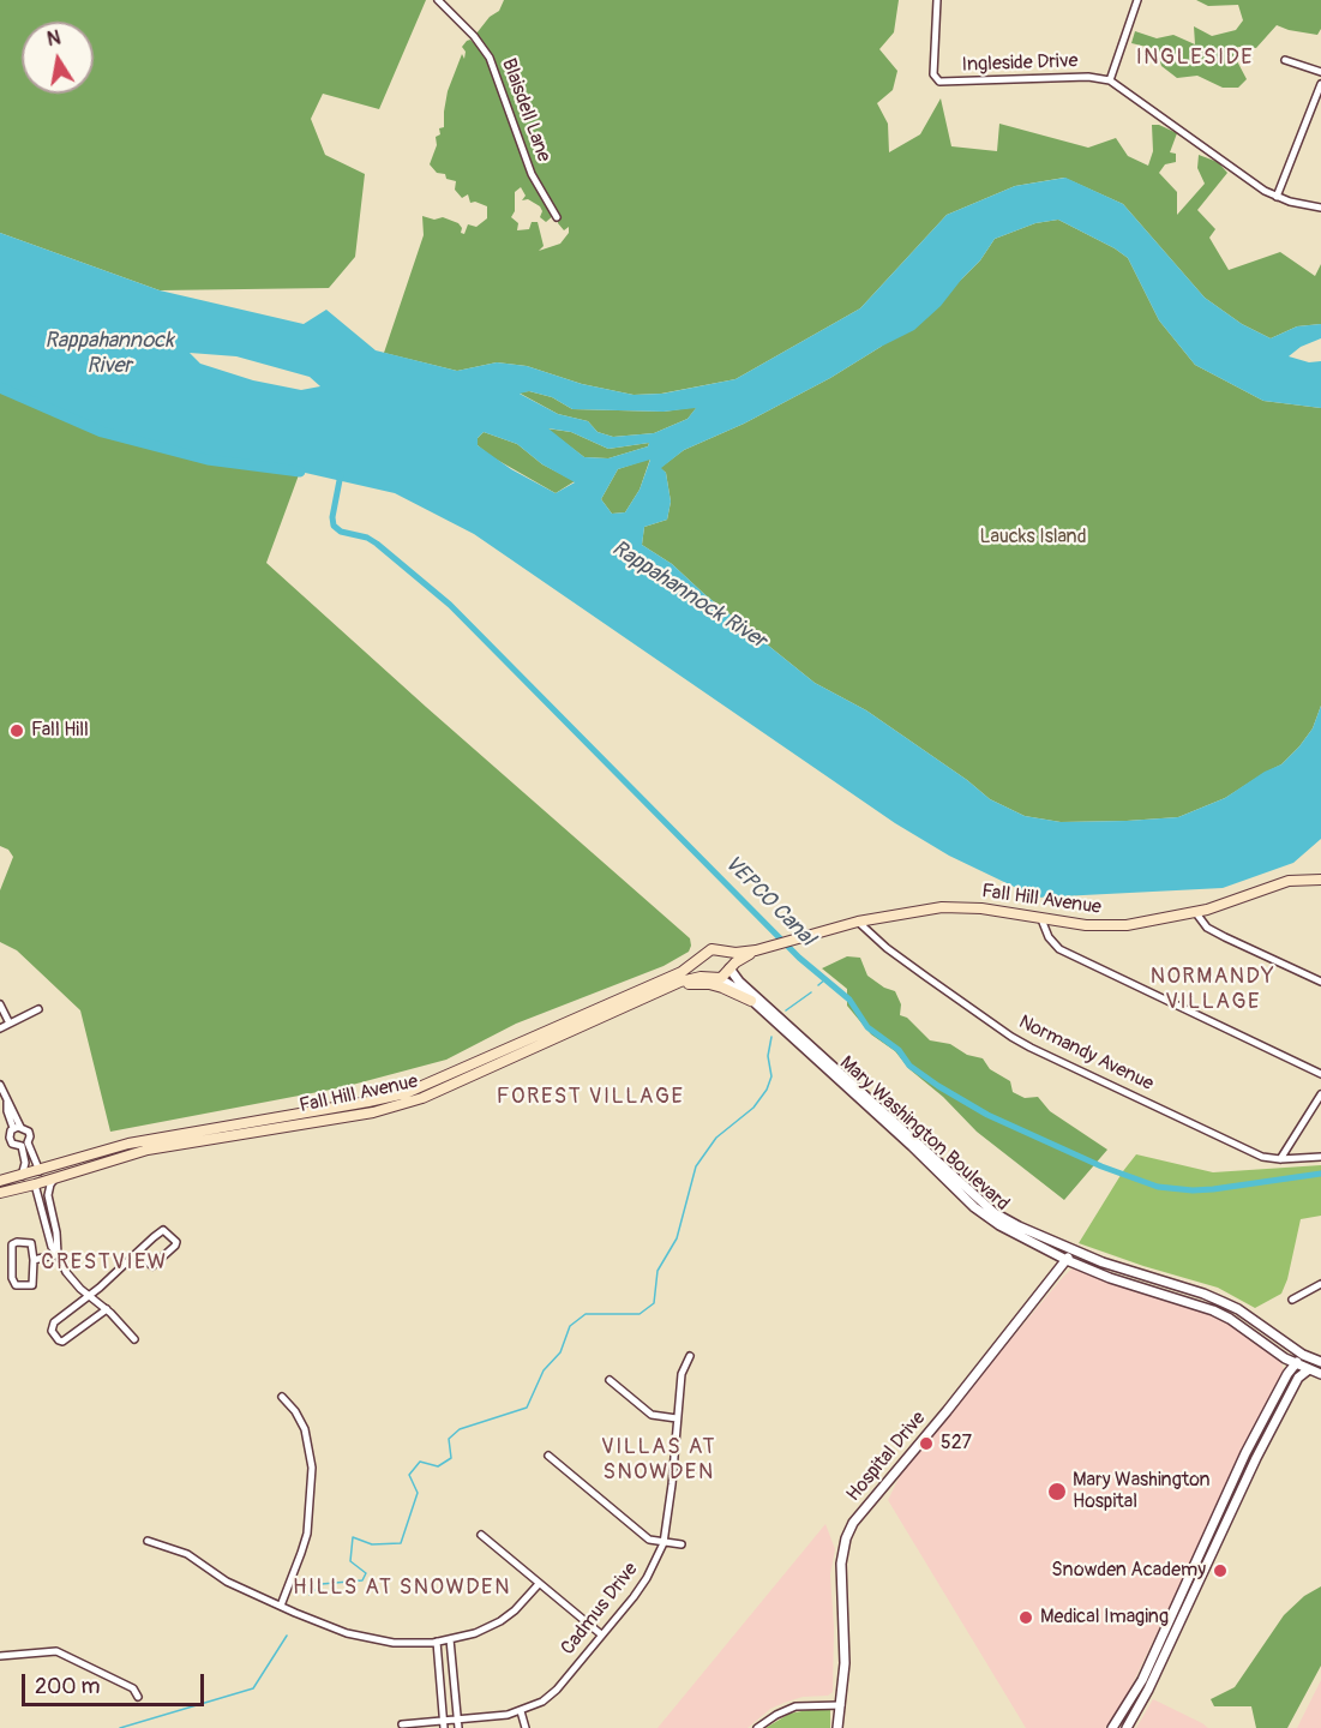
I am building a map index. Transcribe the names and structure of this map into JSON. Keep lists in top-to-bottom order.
{
  "streets": {
    "main road": ["Fall Hill Avenue"],
    "street": [
      "Ingleside Drive",
      "Blaisdell Lane",
      "Normandy Avenue",
      "Mary Washington Boulevard",
      "Hospital Drive",
      "Cadmus Drive"
    ]
  },
  "crossings": [
    ["Fall Hill Avenue", "Normandy Avenue"],
    ["Fall Hill Avenue", "Mary Washington Boulevard"],
    ["Mary Washington Boulevard", "Hospital Drive"]
  ],
  "districts": [
    "INGLESIDE",
    "NORMANDY VILLAGE",
    "FOREST VILLAGE",
    "CRESTVIEW",
    "VILLAS AT SNOWDEN",
    "HILLS AT SNOWDEN"
  ],
  "water": ["Rappahannock River", "VEPCO Canal"],
  "parks": ["Laucks Island"],
  "places": [
    "Fall Hill",
    "527",
    "Mary Washington Hospital",
    "Snowden Academy",
    "Medical Imaging"
  ],
  "scale_bar": "200 m",
  "north": "top"
}
